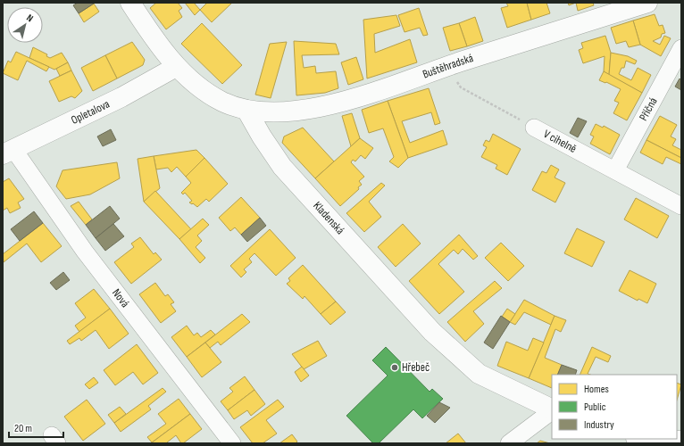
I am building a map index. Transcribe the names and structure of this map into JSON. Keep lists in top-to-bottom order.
{
  "streets": {
    "street": [
      "Buštěhradská",
      "Příčná",
      "Opletalova",
      "V cihelně",
      "Kladenská",
      "Nová"
    ]
  },
  "crossings": [
    ["Buštěhradská", "V cihelně"],
    ["Buštěhradská", "Kladenská"],
    ["Příčná", "V cihelně"],
    ["Opletalova", "Nová"]
  ],
  "places": ["Hřebeč"],
  "legend": ["Homes", "Public", "Industry"],
  "scale_bar": "20 m",
  "north": "top right"
}
